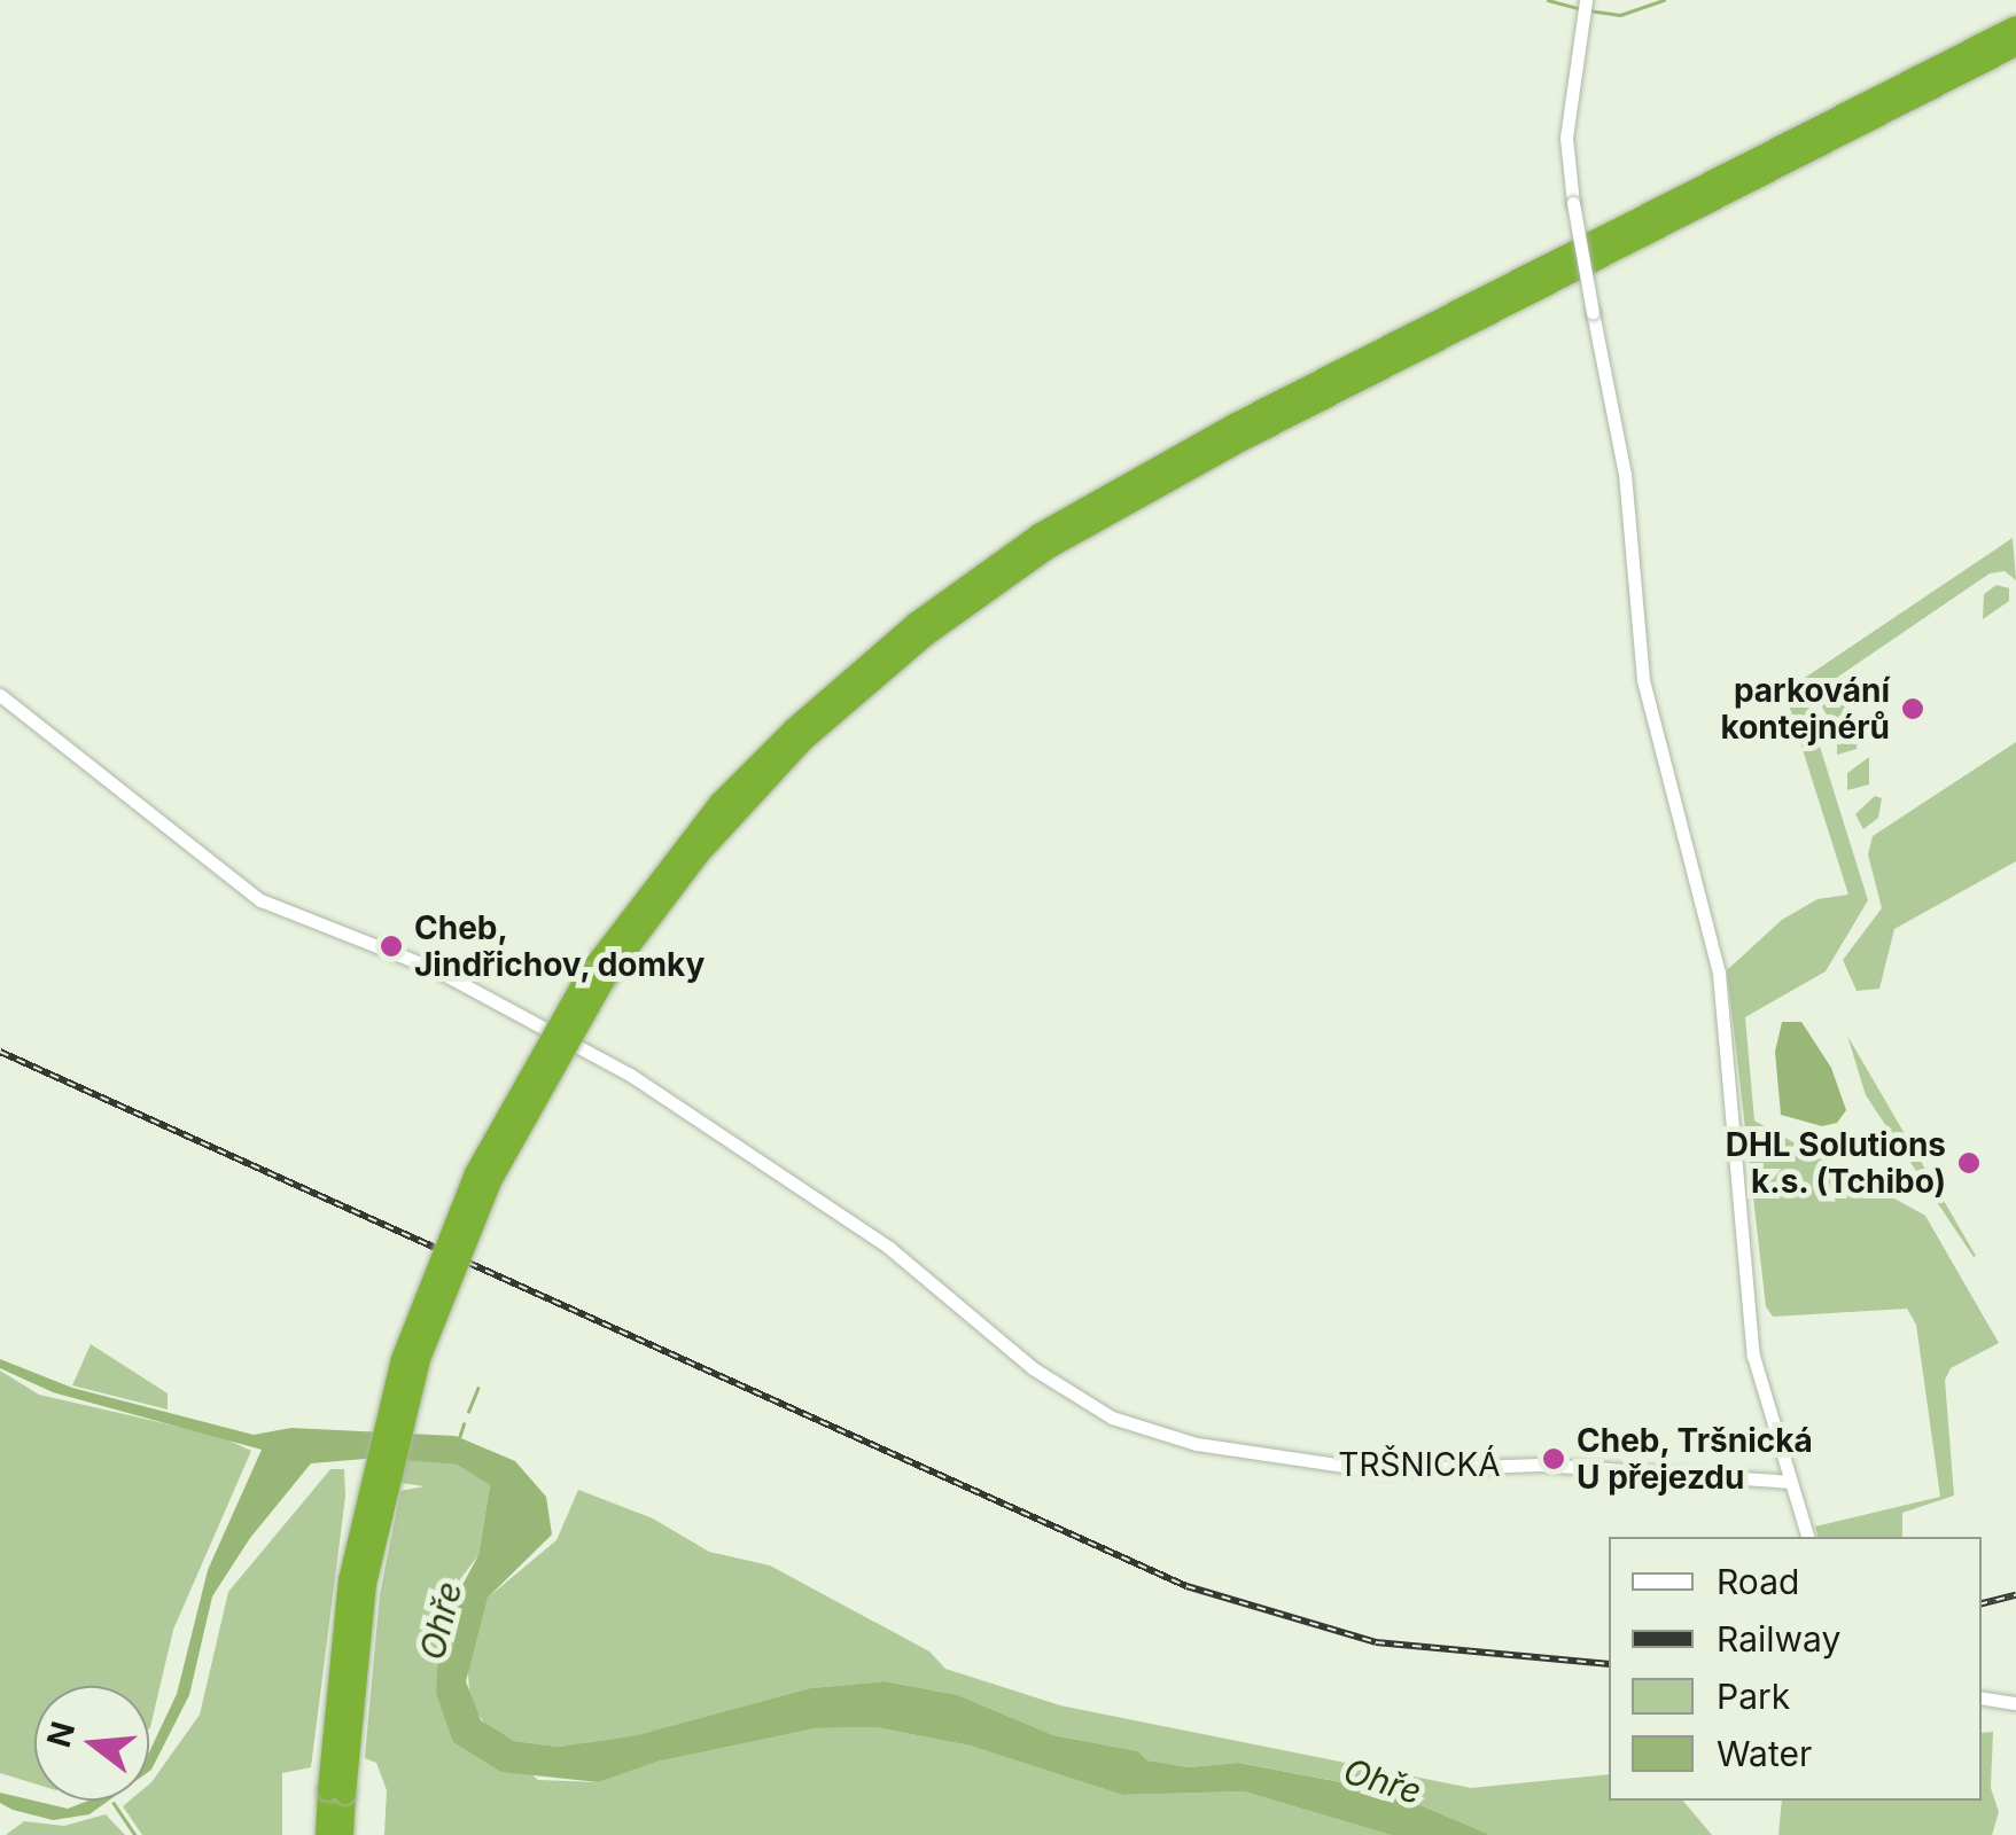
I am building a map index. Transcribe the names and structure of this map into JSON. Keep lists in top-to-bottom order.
{
  "streets": {
    "street": ["TRŠNICKÁ"]
  },
  "water": ["Ohře"],
  "places": [
    "parkování kontejnérů",
    "Cheb, Jindřichov, domky",
    "DHL Solutions k.s. (Tchibo)",
    "Cheb, Tršnická U přejezdu"
  ],
  "legend": [
    "Road",
    "Railway",
    "Park",
    "Water"
  ],
  "north": "left"
}
